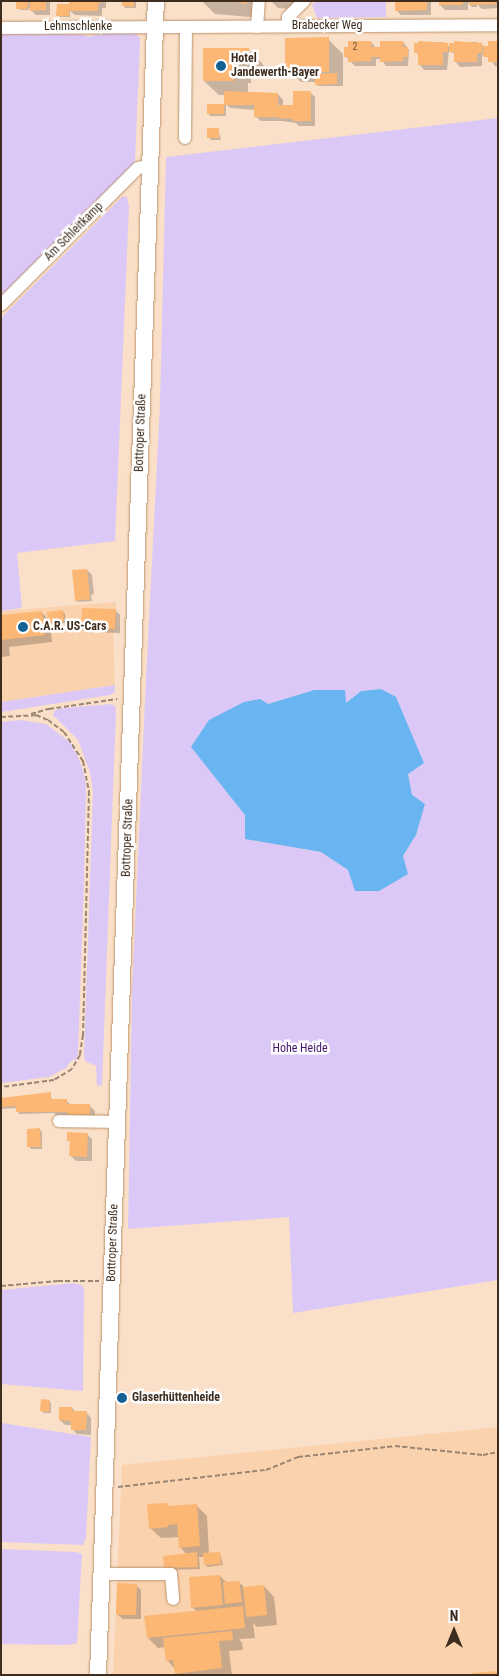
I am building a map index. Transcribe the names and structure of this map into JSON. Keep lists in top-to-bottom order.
{
  "streets": {
    "main road": ["Bottroper Straße"],
    "street": ["Brabecker Weg", "Lehmschlenke", "Am Schleitkamp"]
  },
  "crossings": [
    ["Brabecker Weg", "Lehmschlenke"],
    ["Brabecker Weg", "Bottroper Straße"],
    ["Lehmschlenke", "Bottroper Straße"],
    ["Am Schleitkamp", "Bottroper Straße"]
  ],
  "parks": ["Hohe Heide"],
  "places": ["Hotel Jandewerth-Bayer", "C.A.R. US-Cars", "Glaserhüttenheide"],
  "house_numbers": ["2"],
  "north": "top"
}
